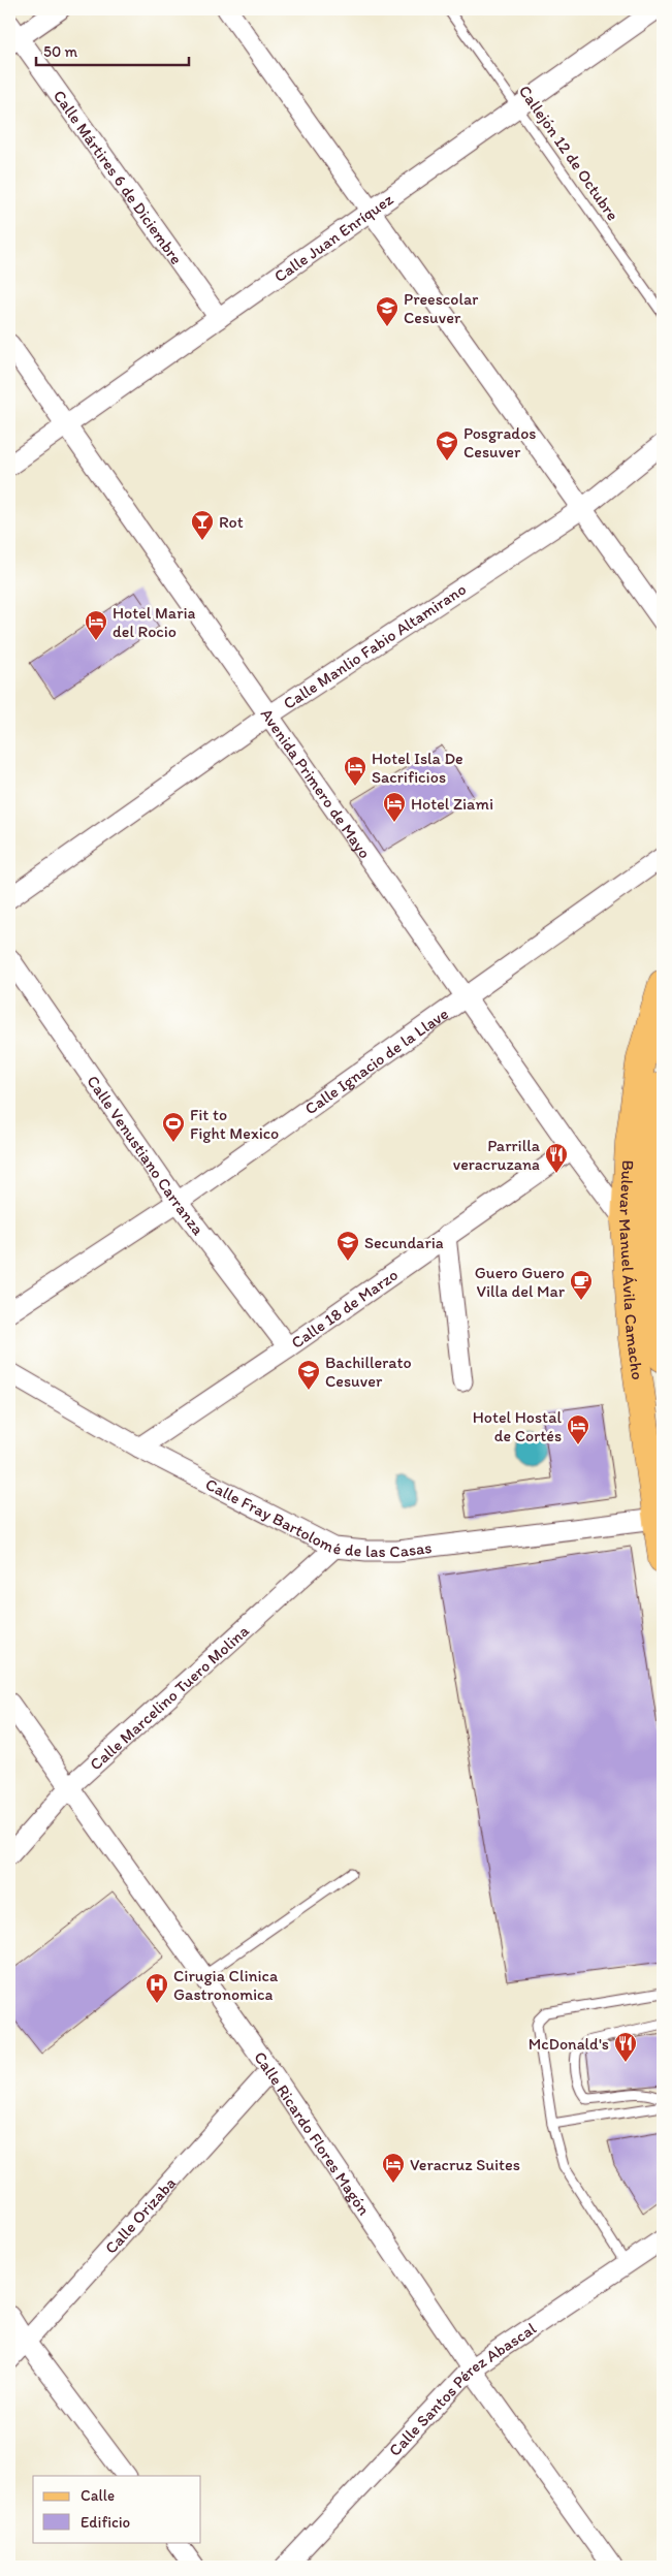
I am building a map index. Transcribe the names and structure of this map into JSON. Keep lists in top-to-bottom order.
{
  "streets": {
    "main road": ["Bulevar Manuel Ávila Camacho"],
    "street": [
      "Calle Mártires 6 de Diciembre",
      "Calle Juan Enríquez",
      "Calle Manlio Fabio Altamirano",
      "Avenida Primero de Mayo",
      "Calle Ignacio de la Llave",
      "Calle Venustiano Carranza",
      "Calle 18 de Marzo",
      "Calle Fray Bartolomé de las Casas",
      "Calle Marcelino Tuero Molina",
      "Calle Ricardo Flores Magón",
      "Calle Orizaba",
      "Calle Santos Pérez Abascal"
    ],
    "lane": ["Callejón 12 de Octubre"]
  },
  "crossings": [
    ["Callejón 12 de Octubre", "Calle Juan Enríquez"],
    ["Calle Mártires 6 de Diciembre", "Calle Juan Enríquez"],
    ["Calle Juan Enríquez", "Avenida Primero de Mayo"],
    ["Calle Manlio Fabio Altamirano", "Avenida Primero de Mayo"],
    ["Avenida Primero de Mayo", "Calle Ignacio de la Llave"],
    ["Avenida Primero de Mayo", "Bulevar Manuel Ávila Camacho"],
    ["Avenida Primero de Mayo", "Calle 18 de Marzo"],
    ["Calle Ignacio de la Llave", "Calle Venustiano Carranza"],
    ["Calle Venustiano Carranza", "Calle 18 de Marzo"],
    ["Bulevar Manuel Ávila Camacho", "Calle Fray Bartolomé de las Casas"],
    ["Calle 18 de Marzo", "Calle Fray Bartolomé de las Casas"],
    ["Calle Fray Bartolomé de las Casas", "Calle Marcelino Tuero Molina"],
    ["Calle Marcelino Tuero Molina", "Calle Ricardo Flores Magón"],
    ["Calle Ricardo Flores Magón", "Calle Orizaba"],
    ["Calle Ricardo Flores Magón", "Calle Santos Pérez Abascal"]
  ],
  "places": {
    "school or university": [
      "Preescolar Cesuver",
      "Posgrados Cesuver",
      "Secundaria",
      "Bachillerato Cesuver"
    ],
    "bar": ["Rot"],
    "hotel": [
      "Hotel Maria del Rocio",
      "Hotel Isla De Sacrificios",
      "Hotel Ziami",
      "Hotel Hostal de Cortés",
      "Veracruz Suites"
    ],
    "sports": ["Fit to Fight Mexico"],
    "restaurant": ["Parrilla veracruzana", "McDonald's"],
    "cafe": ["Guero Guero Villa del Mar"],
    "hospital": ["Cirugia Clinica Gastronomica"]
  },
  "legend": ["Calle", "Edificio"],
  "scale_bar": "50 m"
}
